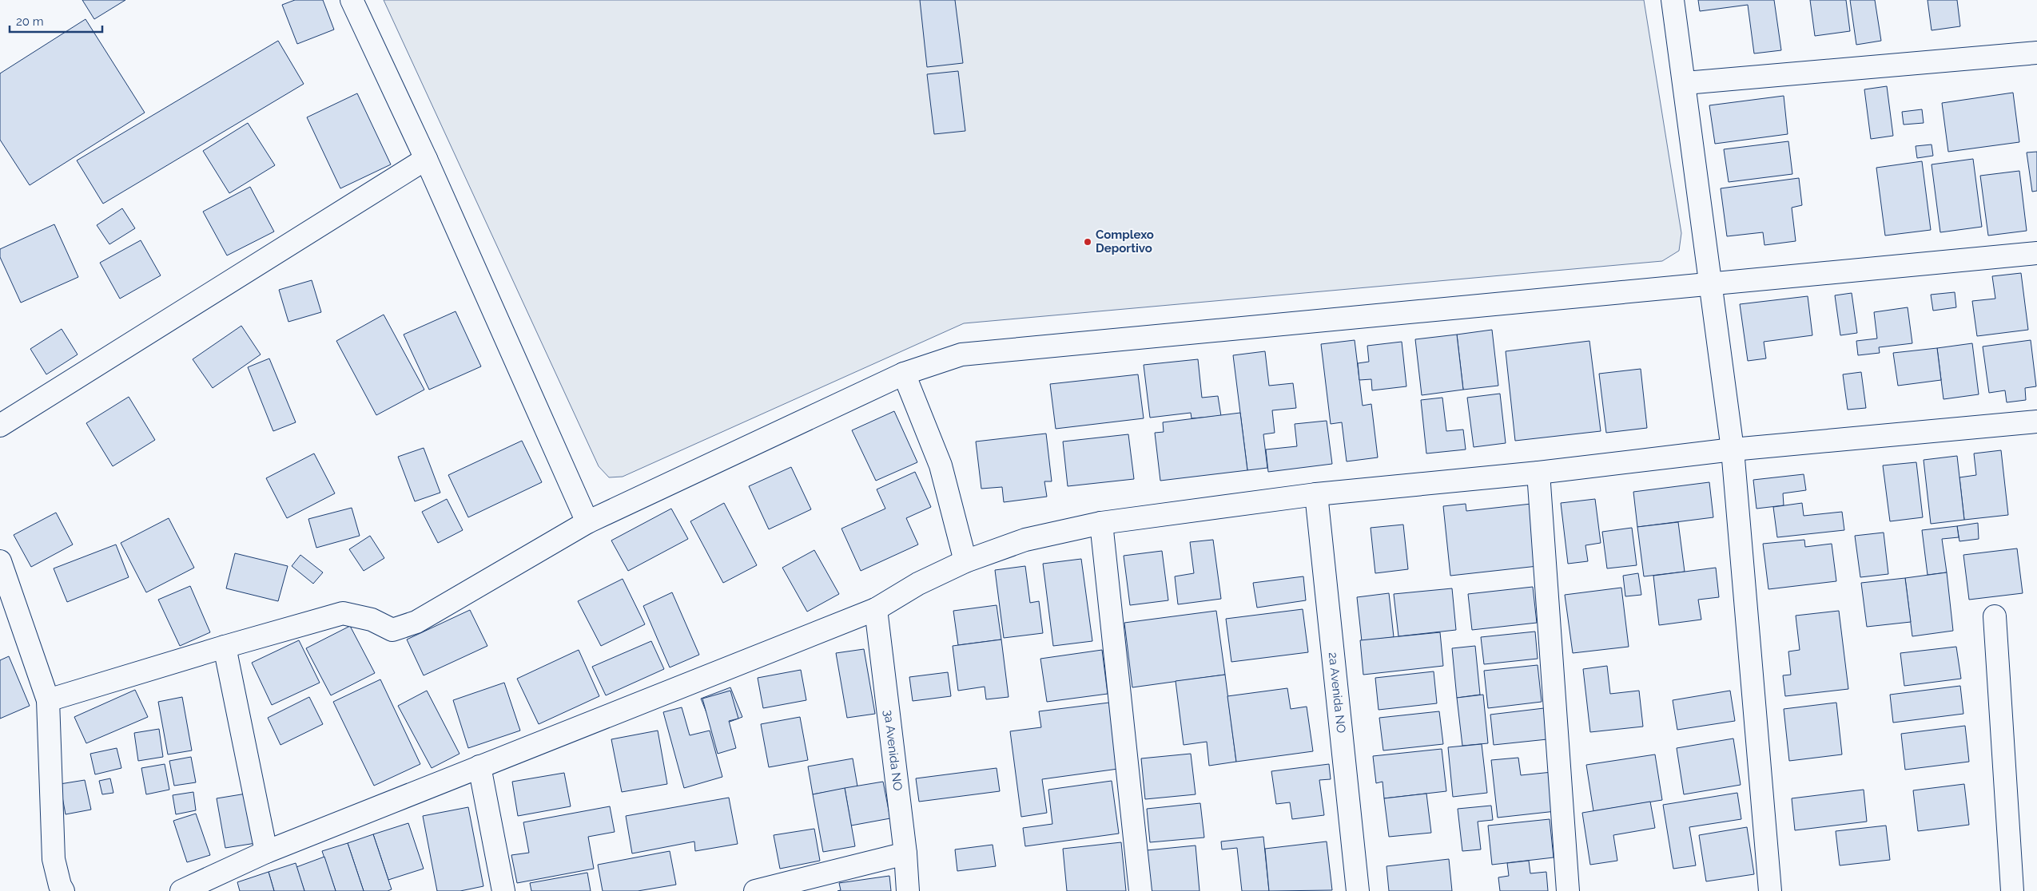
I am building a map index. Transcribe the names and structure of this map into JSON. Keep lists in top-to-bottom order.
{
  "streets": {
    "street": ["2a Avenida NO", "3a Avenida NO"]
  },
  "places": ["Complexo Deportivo"],
  "scale_bar": "20 m"
}
